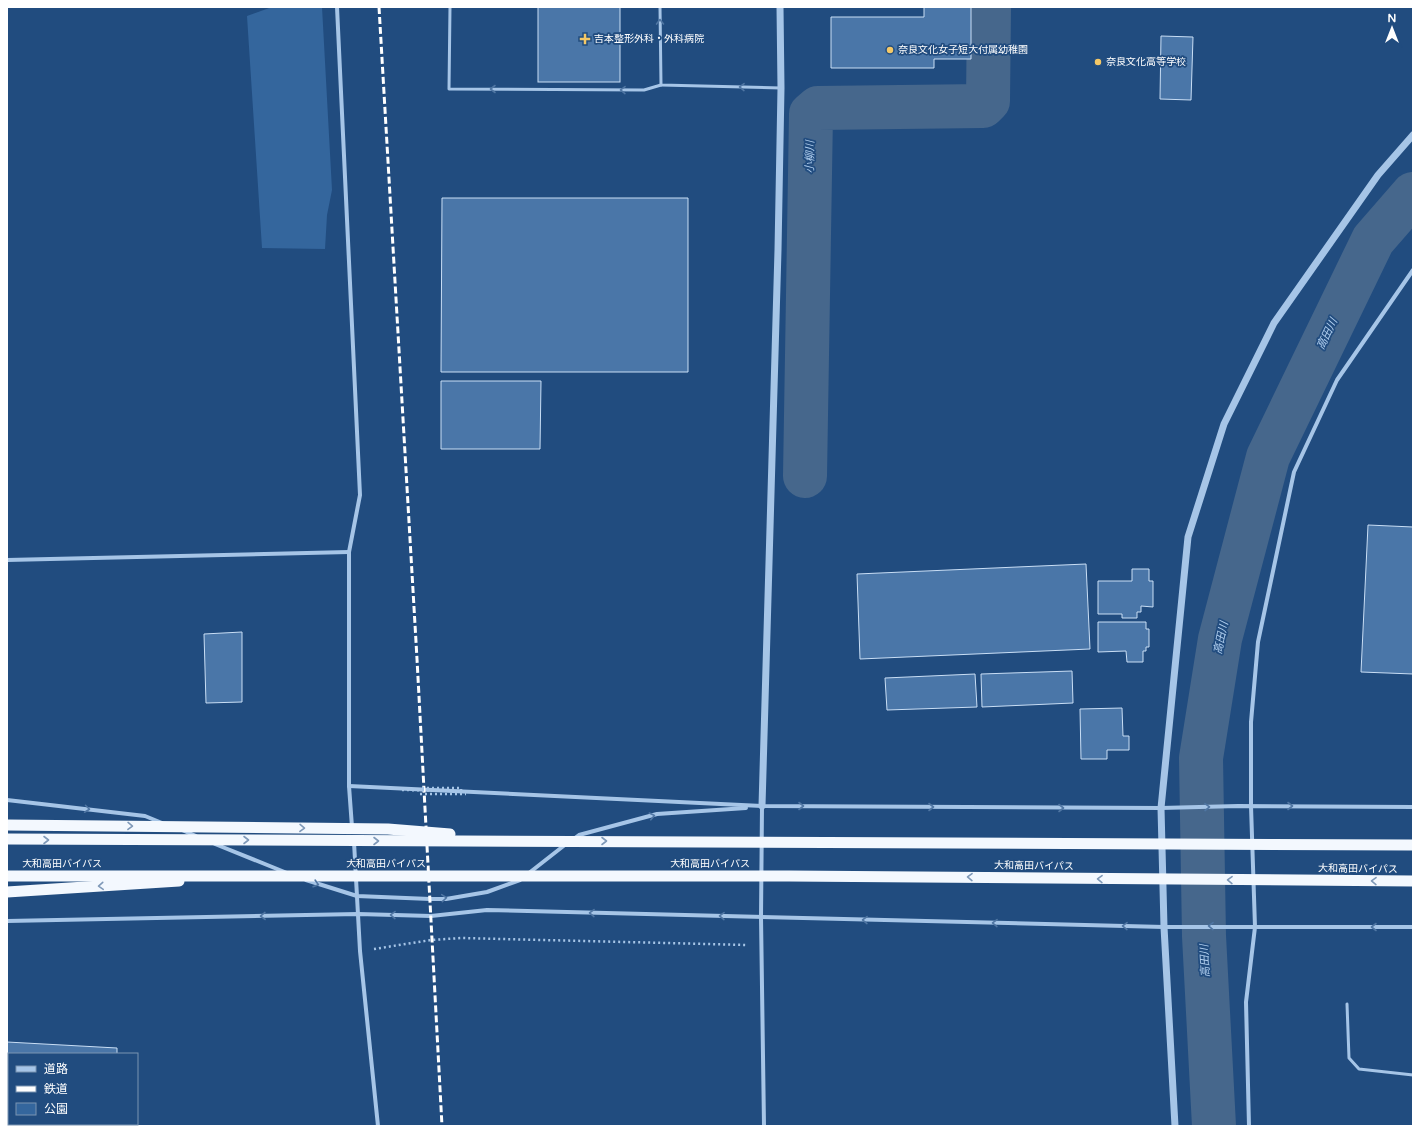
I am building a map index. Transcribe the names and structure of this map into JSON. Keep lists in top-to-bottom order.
{
  "streets": {
    "highway": ["大和高田バイパス"]
  },
  "water": ["小柳川", "高田川"],
  "places": {
    "health": ["吉本整形外科・外科病院"],
    "other": ["奈良文化女子短大付属幼稚園", "奈良文化高等学校"]
  },
  "legend": ["道路", "鉄道", "公園"],
  "north": "top"
}
